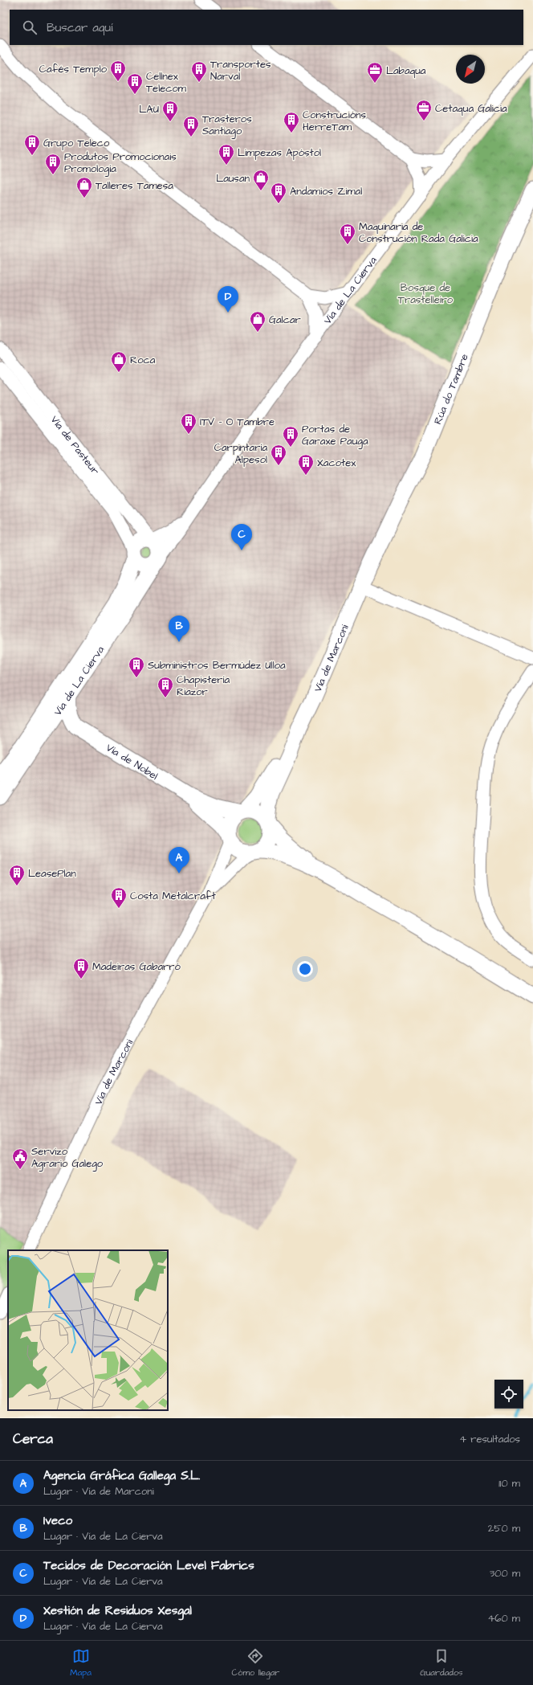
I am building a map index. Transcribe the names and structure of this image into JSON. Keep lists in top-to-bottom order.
{
  "streets": {
    "main road": [
      "Vía de La Cierva",
      "Rúa do Tambre",
      "Vía de Marconi",
      "Vía de Nobel"
    ],
    "street": ["Vía de Pasteur"]
  },
  "crossings": [
    ["Vía de La Cierva", "Vía de Pasteur"],
    ["Rúa do Tambre", "Vía de Marconi"],
    ["Vía de Marconi", "Vía de Nobel"]
  ],
  "parks": ["Bosque de Trastelleiro"],
  "places": {
    "building": [
      "Cafés Templo",
      "Transportes Narval",
      "Cellnex Telecom",
      "LAU",
      "Construcións HerreTam",
      "Trasteros Santiago",
      "Grupo Teleco",
      "Limpezas Apóstol",
      "Produtos Promocionais Promología",
      "Andamios Zimal",
      "Maquinaria de Construción Rada Galicia",
      "ITV - O Tambre",
      "Portas de Garaxe Pauga",
      "Carpintaría Alpesol",
      "Xacotex",
      "Subministros Bermúdez Ulloa",
      "Chapistería Riazor",
      "LeasePlan",
      "Costa Metalcraft",
      "Madeiras Gabarró"
    ],
    "office": ["Labaqua", "Cetaqua Galicia"],
    "shop": [
      "Lausan",
      "Talleres Tamesa",
      "Galcar",
      "Roca"
    ],
    "public building": ["Servizo Agrario Galego"]
  },
  "north": "bottom left",
  "page": {
    "search": "Buscar aquí",
    "pins": [
      "D",
      "C",
      "B",
      "A"
    ],
    "heading": ["Cerca", "4 resultados"],
    "list": [
      {
        "mark": "A",
        "name": "Agencia Gráfica Gallega S.L.",
        "note": "Lugar · Vía de Marconi",
        "value": "110 m"
      },
      {
        "mark": "B",
        "name": "Iveco",
        "note": "Lugar · Vía de La Cierva",
        "value": "250 m"
      },
      {
        "mark": "C",
        "name": "Tecidos de Decoración Level Fabrics",
        "note": "Lugar · Vía de La Cierva",
        "value": "300 m"
      },
      {
        "mark": "D",
        "name": "Xestión de Residuos Xesgal",
        "note": "Lugar · Vía de La Cierva",
        "value": "460 m"
      }
    ],
    "nav": ["Mapa", "Cómo llegar", "Guardados"]
  }
}
